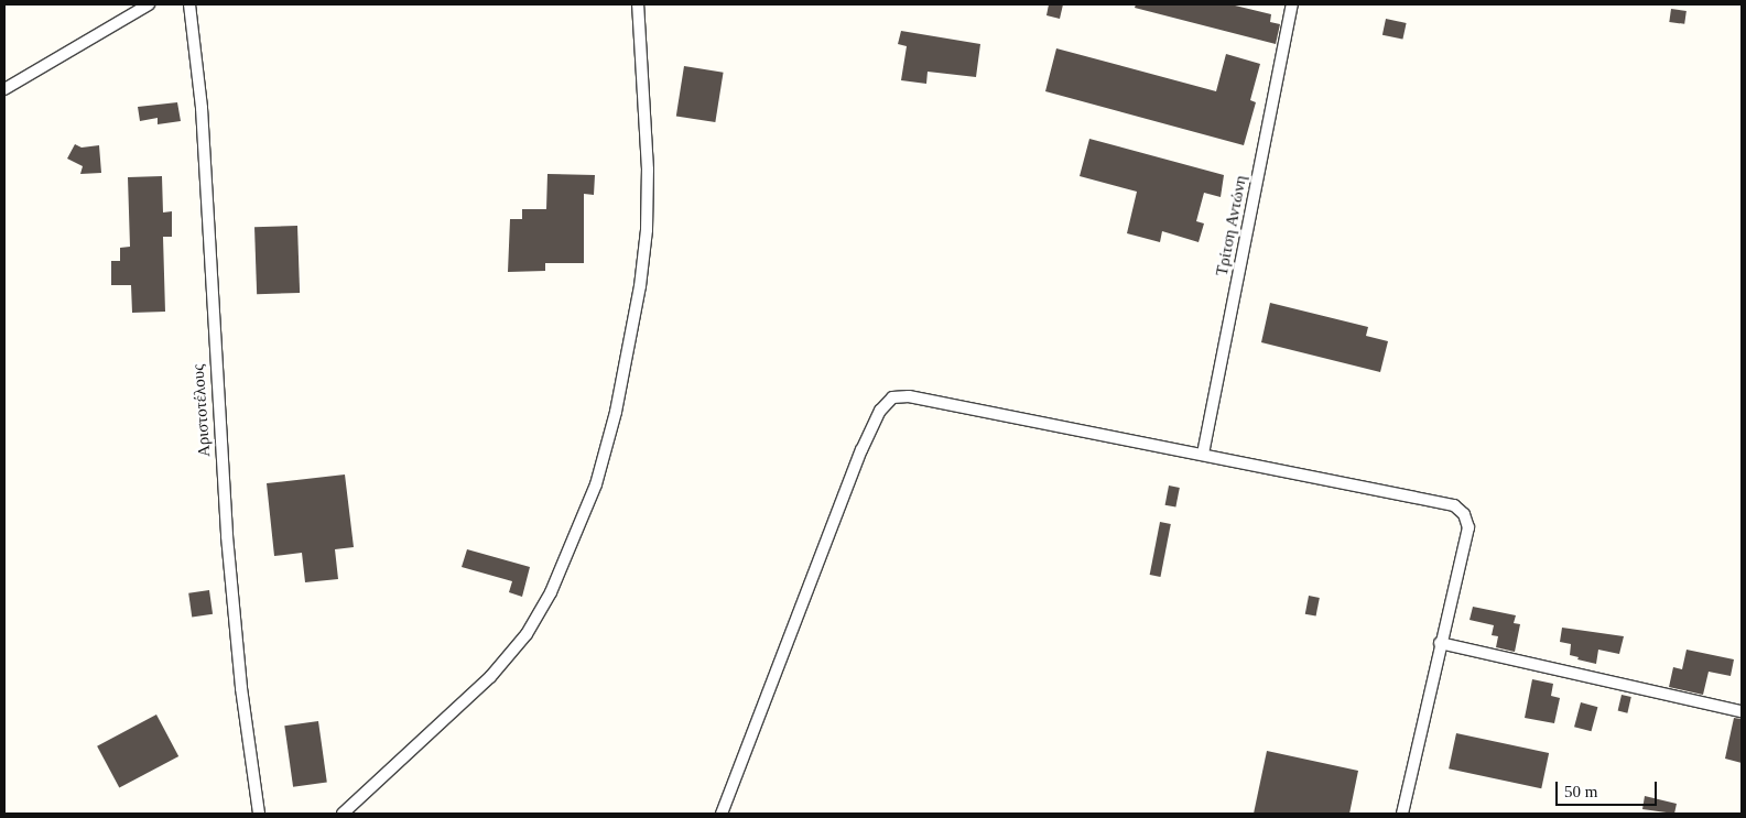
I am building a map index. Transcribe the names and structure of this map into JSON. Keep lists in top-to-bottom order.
{
  "streets": {
    "street": ["Τρίτση Αντώνη", "Αριστοτέλους"]
  },
  "scale_bar": "50 m"
}
